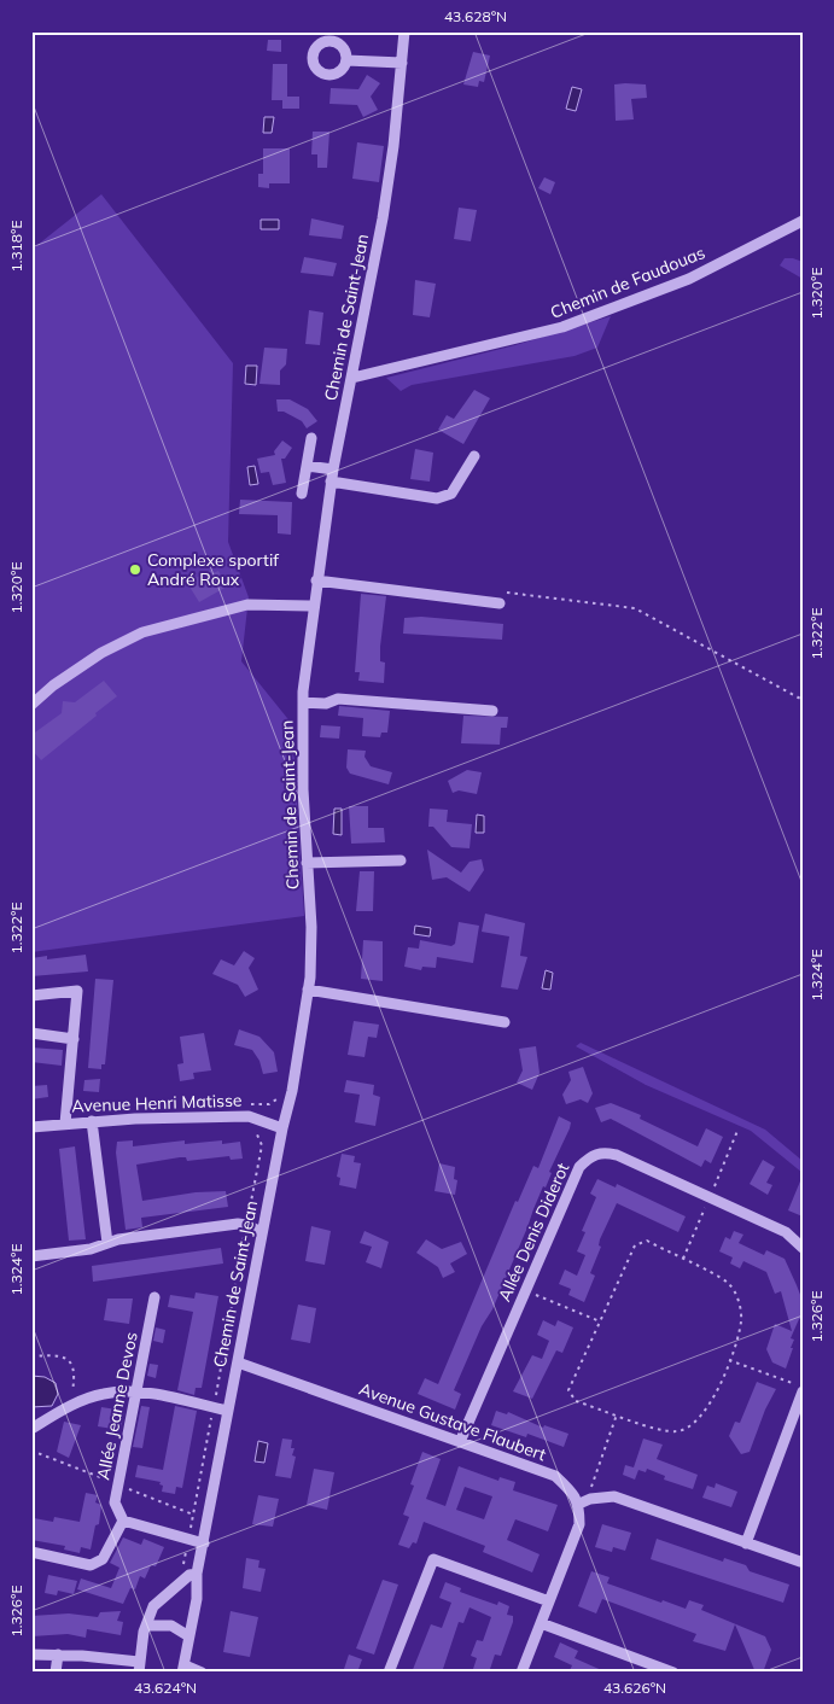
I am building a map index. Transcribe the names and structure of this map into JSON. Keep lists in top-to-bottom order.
{
  "streets": {
    "street": [
      "Chemin de Faudouas",
      "Chemin de Saint-Jean",
      "Avenue Henri Matisse",
      "Allée Denis Diderot",
      "Allée Jeanne Devos",
      "Avenue Gustave Flaubert"
    ]
  },
  "crossings": [
    ["Chemin de Faudouas", "Chemin de Saint-Jean"],
    ["Chemin de Saint-Jean", "Avenue Henri Matisse"],
    ["Chemin de Saint-Jean", "Avenue Gustave Flaubert"],
    ["Allée Denis Diderot", "Avenue Gustave Flaubert"]
  ],
  "places": ["Complexe sportif André Roux"],
  "coordinates": [
    "43.628°N",
    "1.318°E",
    "1.320°E",
    "1.322°E",
    "1.324°E",
    "1.326°E",
    "43.624°N",
    "43.626°N"
  ]
}
